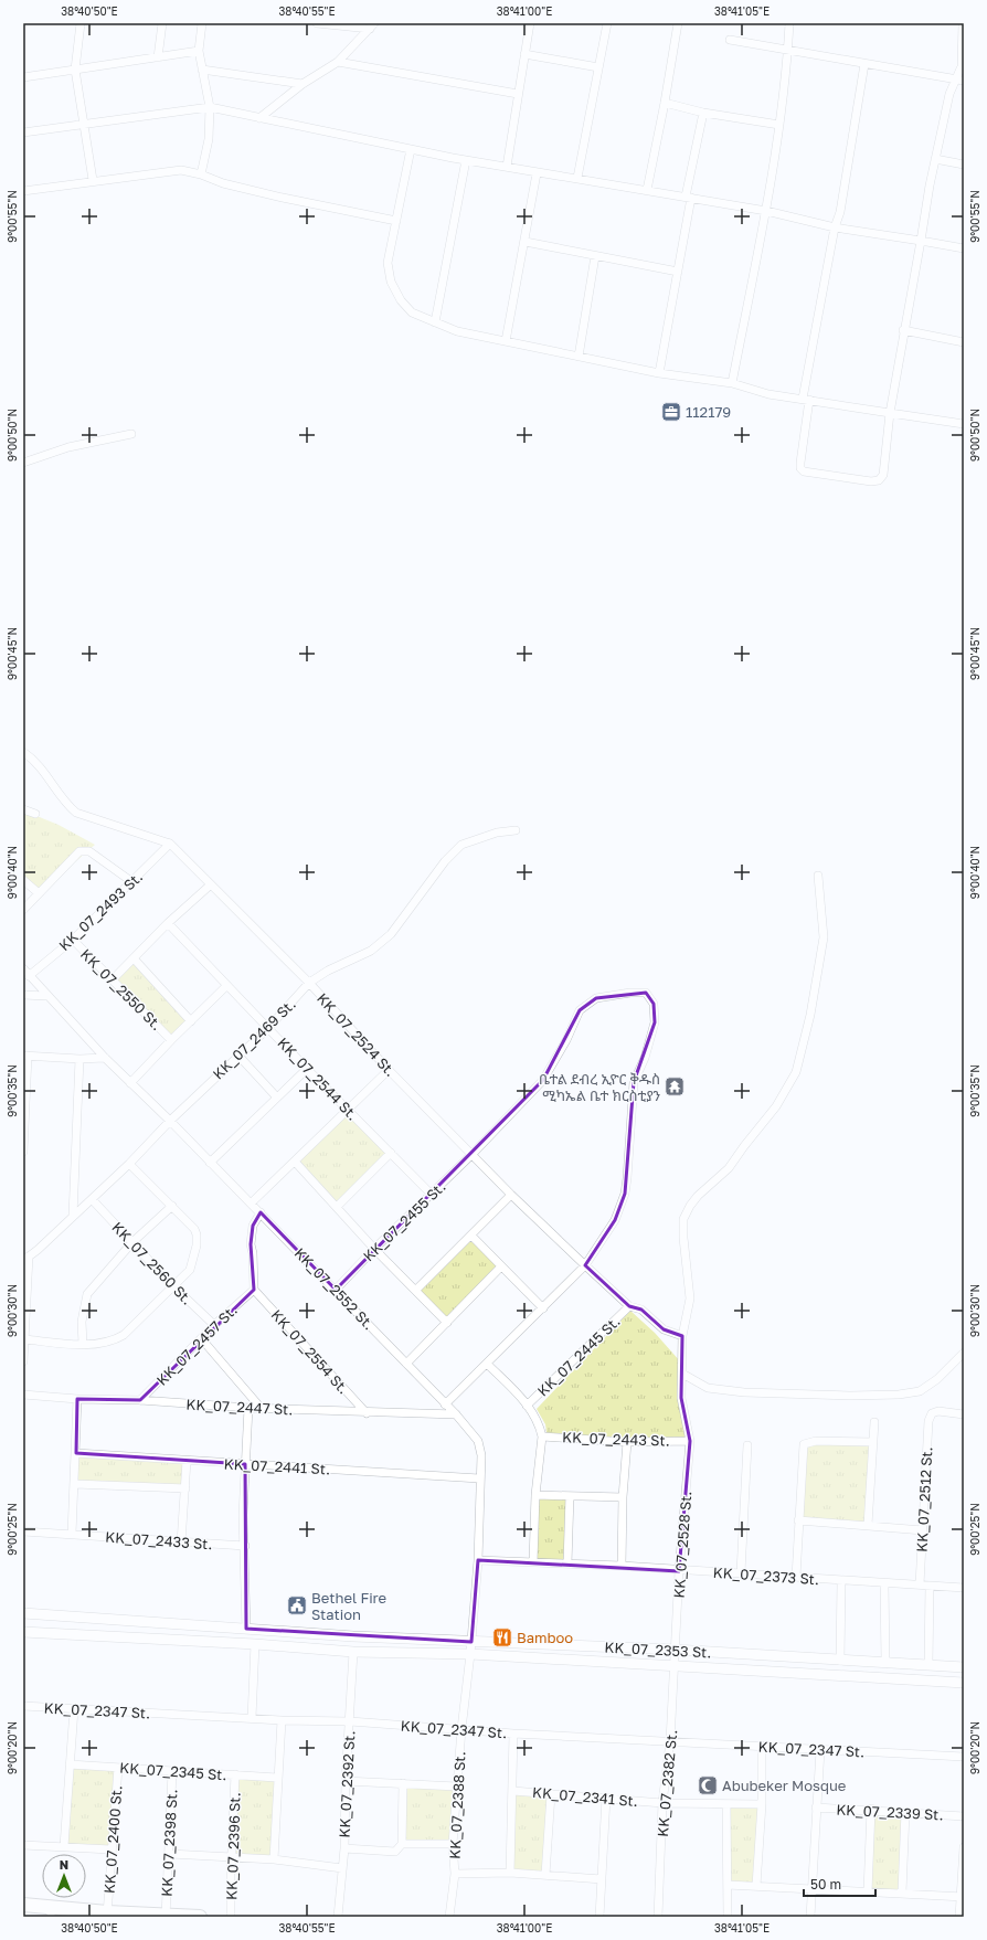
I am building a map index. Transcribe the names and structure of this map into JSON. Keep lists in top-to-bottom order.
{
  "streets": {
    "street": [
      "KK_07_2493 St.",
      "KK_07_2550 St.",
      "KK_07_2524 St.",
      "KK_07_2469 St.",
      "KK_07_2544 St.",
      "KK_07_2455 St.",
      "KK_07_2560 St.",
      "KK_07_2552 St.",
      "KK_07_2457 St.",
      "KK_07_2554 St.",
      "KK_07_2445 St.",
      "KK_07_2447 St.",
      "KK_07_2443 St.",
      "KK_07_2441 St.",
      "KK_07_2512 St.",
      "KK_07_2433 St.",
      "KK_07_2528 St.",
      "KK_07_2373 St.",
      "KK_07_2353 St.",
      "KK_07_2347 St.",
      "KK_07_2345 St.",
      "KK_07_2382 St.",
      "KK_07_2392 St.",
      "KK_07_2341 St.",
      "KK_07_2388 St.",
      "KK_07_2339 St.",
      "KK_07_2400 St.",
      "KK_07_2398 St.",
      "KK_07_2396 St."
    ]
  },
  "crossings": [
    ["KK_07_2493 St.", "KK_07_2550 St."],
    ["KK_07_2493 St.", "KK_07_2524 St."],
    ["KK_07_2493 St.", "KK_07_2552 St."],
    ["KK_07_2524 St.", "KK_07_2469 St."],
    ["KK_07_2524 St.", "KK_07_2455 St."],
    ["KK_07_2524 St.", "KK_07_2445 St."],
    ["KK_07_2524 St.", "KK_07_2528 St."],
    ["KK_07_2469 St.", "KK_07_2544 St."],
    ["KK_07_2469 St.", "KK_07_2560 St."],
    ["KK_07_2469 St.", "KK_07_2552 St."],
    ["KK_07_2544 St.", "KK_07_2455 St."],
    ["KK_07_2455 St.", "KK_07_2552 St."],
    ["KK_07_2560 St.", "KK_07_2457 St."],
    ["KK_07_2552 St.", "KK_07_2447 St."],
    ["KK_07_2552 St.", "KK_07_2441 St."],
    ["KK_07_2552 St.", "KK_07_2373 St."],
    ["KK_07_2552 St.", "KK_07_2353 St."],
    ["KK_07_2552 St.", "KK_07_2388 St."],
    ["KK_07_2457 St.", "KK_07_2554 St."],
    ["KK_07_2457 St.", "KK_07_2447 St."],
    ["KK_07_2554 St.", "KK_07_2447 St."],
    ["KK_07_2443 St.", "KK_07_2528 St."],
    ["KK_07_2512 St.", "KK_07_2373 St."],
    ["KK_07_2528 St.", "KK_07_2373 St."],
    ["KK_07_2528 St.", "KK_07_2353 St."],
    ["KK_07_2528 St.", "KK_07_2382 St."],
    ["KK_07_2353 St.", "KK_07_2382 St."],
    ["KK_07_2353 St.", "KK_07_2392 St."],
    ["KK_07_2353 St.", "KK_07_2388 St."],
    ["KK_07_2347 St.", "KK_07_2382 St."],
    ["KK_07_2347 St.", "KK_07_2392 St."],
    ["KK_07_2347 St.", "KK_07_2388 St."],
    ["KK_07_2345 St.", "KK_07_2400 St."],
    ["KK_07_2345 St.", "KK_07_2398 St."],
    ["KK_07_2345 St.", "KK_07_2396 St."],
    ["KK_07_2382 St.", "KK_07_2341 St."]
  ],
  "places": {
    "office": ["112179"],
    "temple": ["ቤተል ደብረ ኢዮር ቅዱስ ሚካኤል ቤተ ክርስቲያን"],
    "public building": ["Bethel Fire Station"],
    "restaurant": ["Bamboo"],
    "mosque": ["Abubeker Mosque"]
  },
  "scale_bar": "50 m",
  "north": "top",
  "coordinates": [
    "38°40'50\"E",
    "38°40'55\"E",
    "38°41'00\"E",
    "38°41'05\"E",
    "9°00'55\"N",
    "9°00'50\"N",
    "9°00'45\"N",
    "9°00'40\"N",
    "9°00'35\"N",
    "9°00'30\"N",
    "9°00'25\"N",
    "9°00'20\"N"
  ]
}
